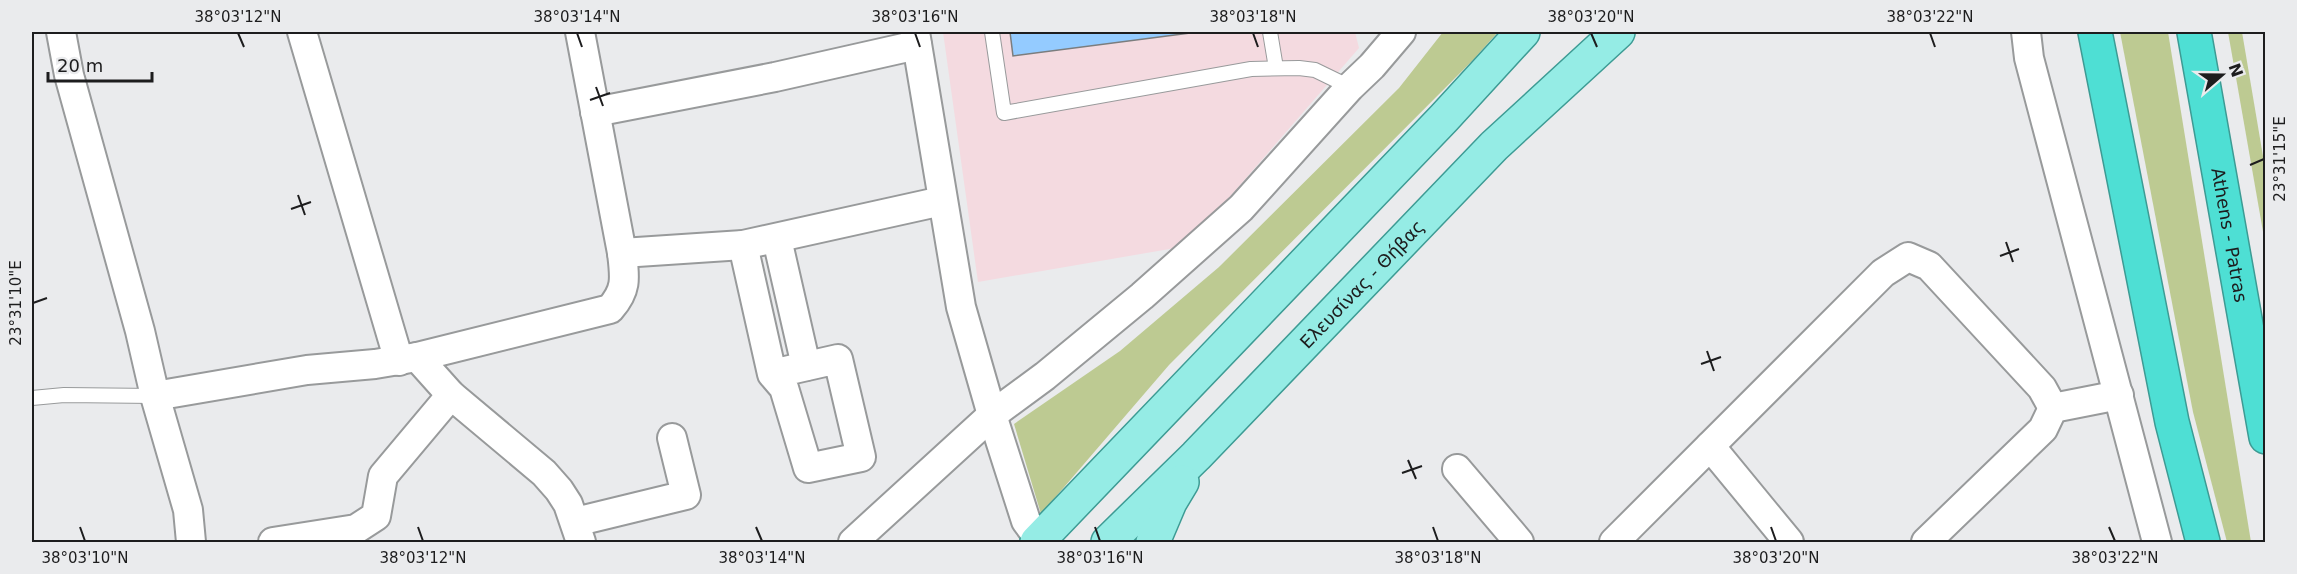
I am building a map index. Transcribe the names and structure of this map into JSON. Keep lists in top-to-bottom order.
{
  "streets": {
    "highway": ["Athens - Patras"],
    "main road": ["Ελευσίνας - Θήβας"]
  },
  "scale_bar": "20 m",
  "north": "right",
  "coordinates": [
    "38°03'12\"N",
    "38°03'14\"N",
    "38°03'16\"N",
    "38°03'18\"N",
    "38°03'20\"N",
    "38°03'22\"N",
    "23°31'15\"E",
    "23°31'10\"E",
    "38°03'10\"N"
  ]
}
